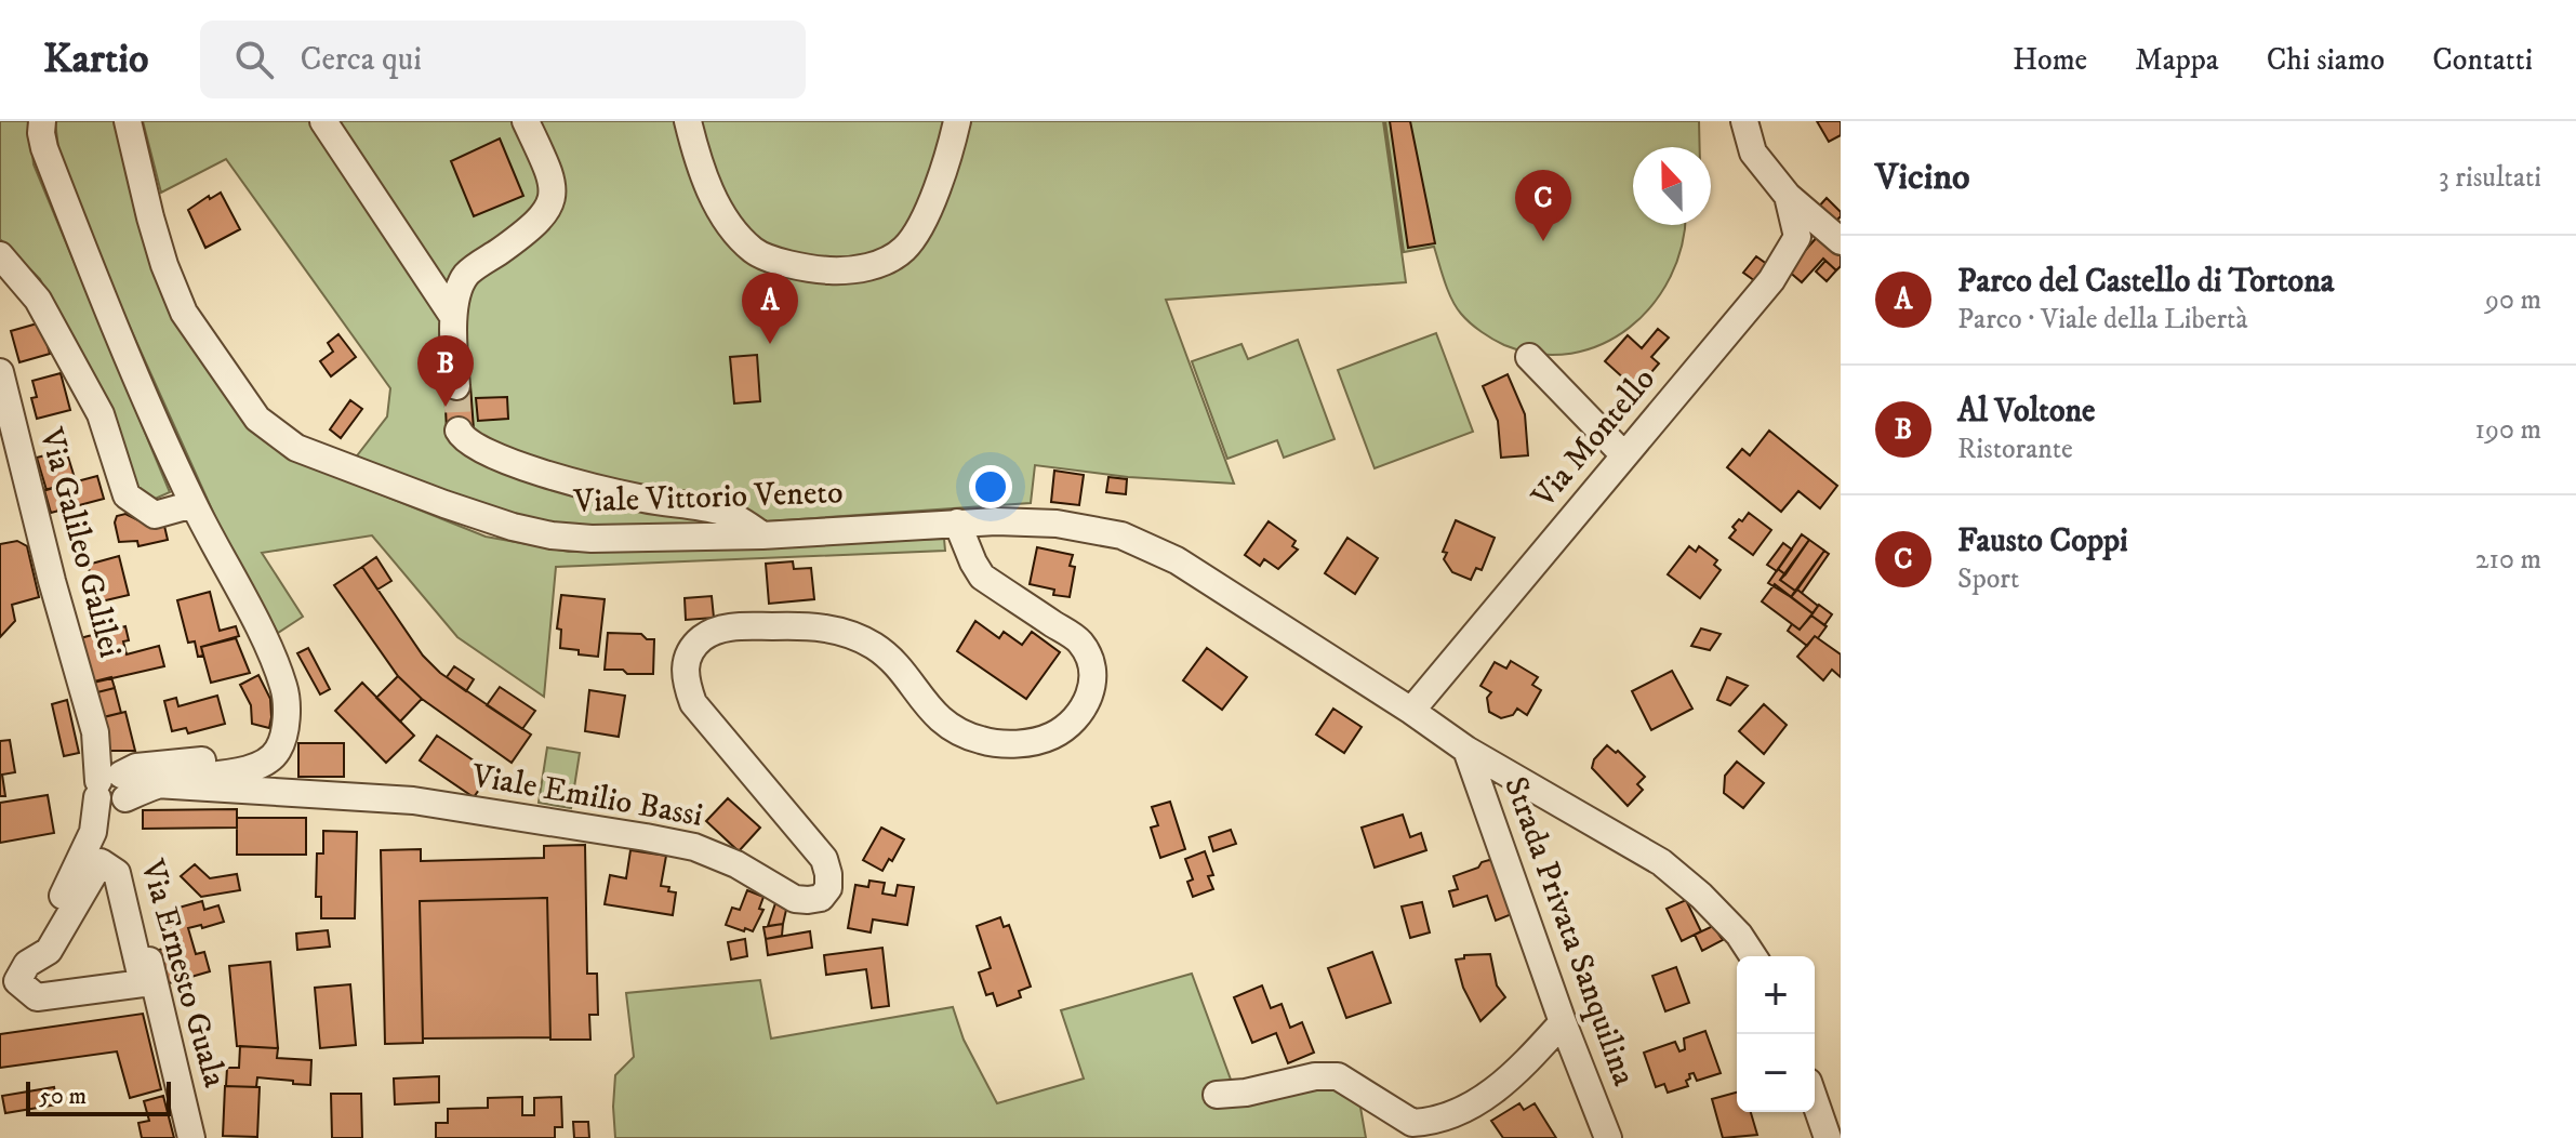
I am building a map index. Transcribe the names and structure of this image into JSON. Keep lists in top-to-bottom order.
{
  "streets": {
    "street": [
      "Via Montello",
      "Viale Vittorio Veneto",
      "Via Galileo Galilei",
      "Viale Emilio Bassi",
      "Strada Privata Sanquilina",
      "Via Ernesto Guala"
    ]
  },
  "crossings": [
    ["Via Montello", "Viale Vittorio Veneto"],
    ["Viale Vittorio Veneto", "Viale Emilio Bassi"]
  ],
  "scale_bar": "50 m",
  "north": "top",
  "page": {
    "header": "Kartio",
    "search": "Cerca qui",
    "nav": [
      "Home",
      "Mappa",
      "Chi siamo",
      "Contatti"
    ],
    "heading": ["Vicino", "3 risultati"],
    "pins": ["C", "A", "B"],
    "list": [
      {
        "mark": "A",
        "name": "Parco del Castello di Tortona",
        "note": "Parco · Viale della Libertà",
        "value": "90 m"
      },
      {
        "mark": "B",
        "name": "Al Voltone",
        "note": "Ristorante",
        "value": "190 m"
      },
      {
        "mark": "C",
        "name": "Fausto Coppi",
        "note": "Sport",
        "value": "210 m"
      }
    ],
    "map_buttons": ["+", "−"],
    "scale": "50 m"
  }
}
